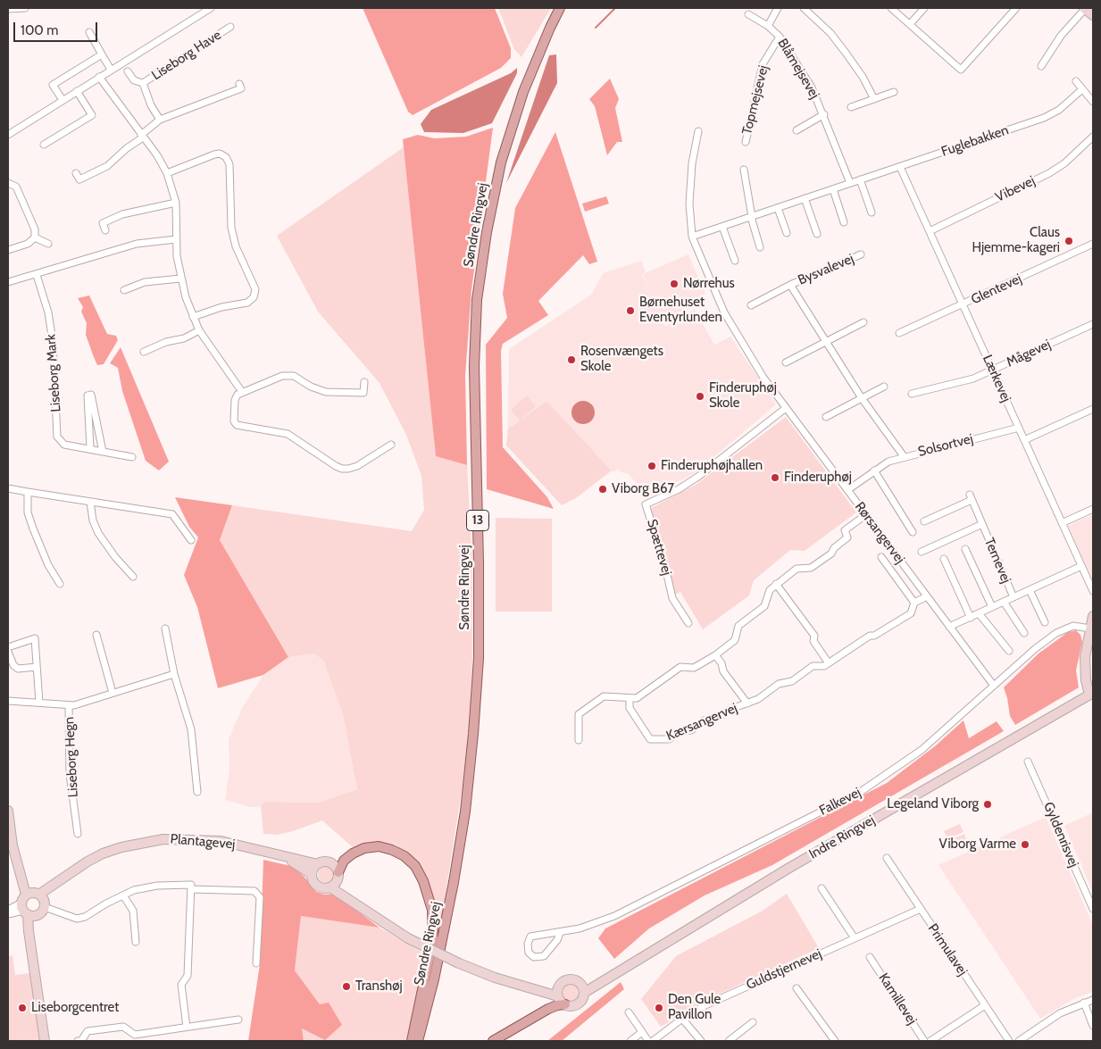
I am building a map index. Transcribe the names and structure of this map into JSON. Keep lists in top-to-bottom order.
{
  "streets": {
    "main road": ["Søndre Ringvej", "13"],
    "street": [
      "Liseborg Have",
      "Blåmejsevej",
      "Topmejsevej",
      "Fuglebakken",
      "Vibevej",
      "Bysvalevej",
      "Glentevej",
      "Mågevej",
      "Liseborg Mark",
      "Lærkevej",
      "Solsortvej",
      "Rørsangervej",
      "Spættevej",
      "Ternevej",
      "Kærsangervej",
      "Liseborg Hegn",
      "Falkevej",
      "Gyldenrisvej",
      "Indre Ringvej",
      "Plantagevej",
      "Primulavej",
      "Guldstjernevej",
      "Kamillevej"
    ]
  },
  "crossings": [
    ["Blåmejsevej", "Topmejsevej"],
    ["Blåmejsevej", "Fuglebakken"],
    ["Fuglebakken", "Lærkevej"],
    ["Fuglebakken", "Rørsangervej"],
    ["Vibevej", "Lærkevej"],
    ["Bysvalevej", "Solsortvej"],
    ["Glentevej", "Lærkevej"],
    ["Mågevej", "Lærkevej"],
    ["Lærkevej", "Solsortvej"],
    ["Solsortvej", "Rørsangervej"],
    ["Rørsangervej", "Spættevej"],
    ["Rørsangervej", "Kærsangervej"],
    ["Rørsangervej", "Falkevej"],
    ["Primulavej", "Guldstjernevej"]
  ],
  "places": [
    "Claus Hjemme-kageri",
    "Nørrehus",
    "Børnehuset Eventyrlunden",
    "Rosenvængets Skole",
    "Finderuphøj Skole",
    "Finderuphøjhallen",
    "Finderuphøj",
    "Viborg B67",
    "Legeland Viborg",
    "Viborg Varme",
    "Transhøj",
    "Liseborgcentret",
    "Den Gule Pavillon"
  ],
  "scale_bar": "100 m"
}
